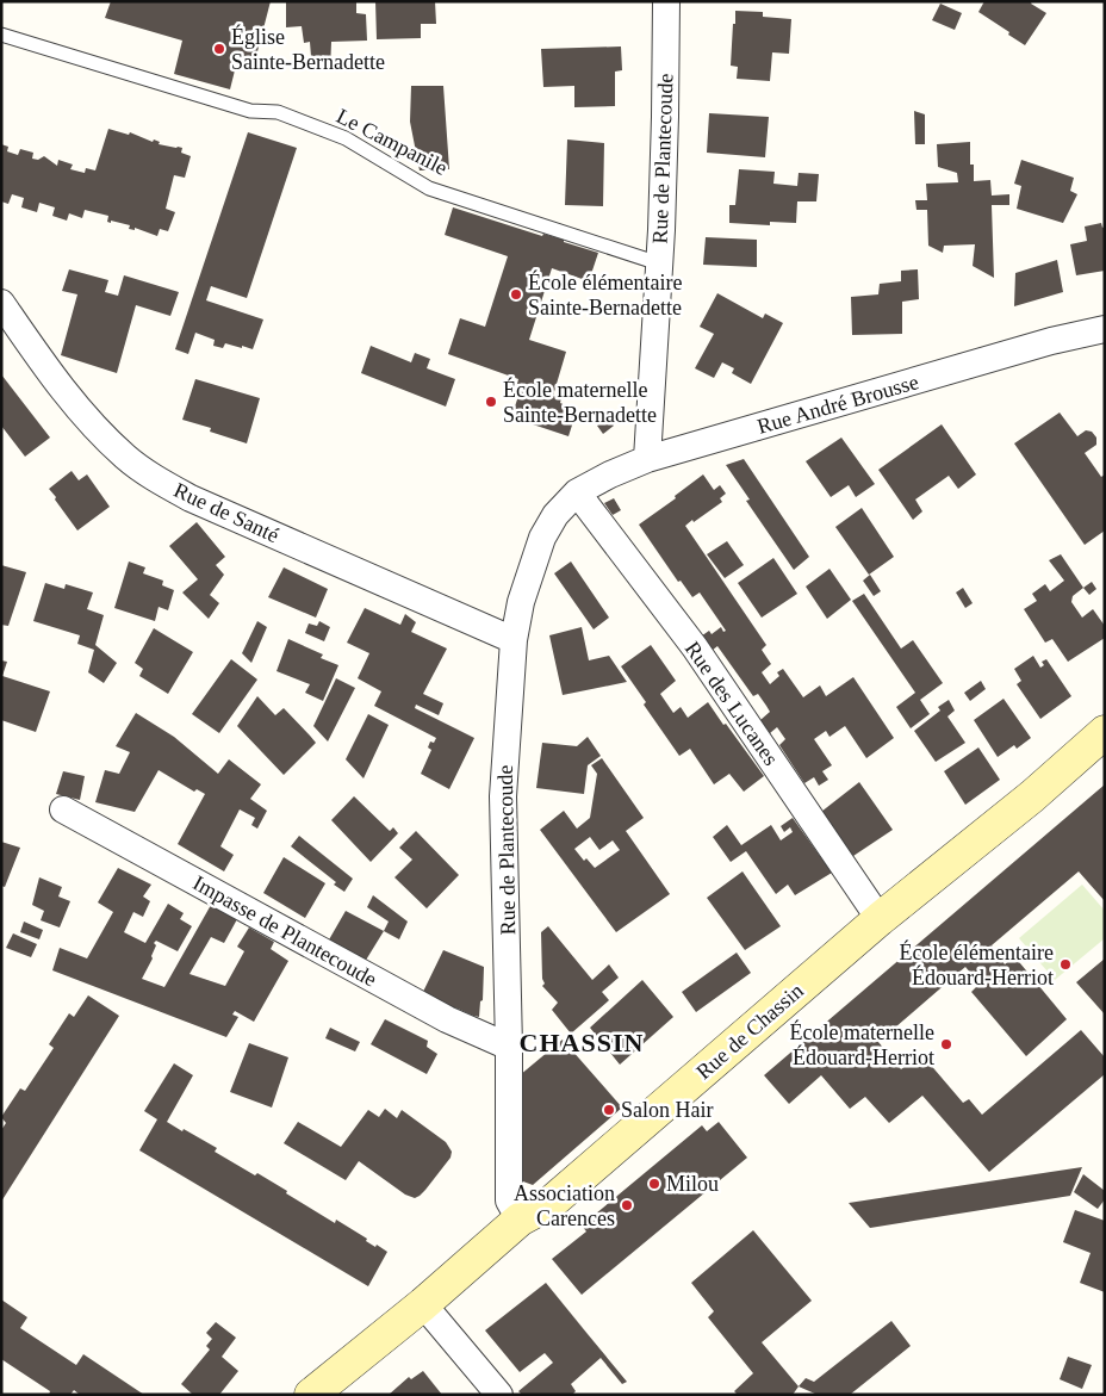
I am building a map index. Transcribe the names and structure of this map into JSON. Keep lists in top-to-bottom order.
{
  "streets": {
    "street": [
      "Rue de Plantecoude",
      "Rue André Brousse",
      "Rue de Santé",
      "Rue des Lucanes",
      "Impasse de Plantecoude",
      "Rue de Chassin"
    ],
    "lane": ["Le Campanile"]
  },
  "crossings": [
    ["Le Campanile", "Rue de Plantecoude"],
    ["Rue de Plantecoude", "Rue André Brousse"],
    ["Rue de Plantecoude", "Rue de Santé"],
    ["Rue de Plantecoude", "Rue des Lucanes"],
    ["Rue de Plantecoude", "Impasse de Plantecoude"],
    ["Rue de Plantecoude", "Rue de Chassin"],
    ["Rue André Brousse", "Rue des Lucanes"],
    ["Rue des Lucanes", "Rue de Chassin"]
  ],
  "districts": ["CHASSIN"],
  "places": [
    "Église Sainte-Bernadette",
    "École élémentaire Sainte-Bernadette",
    "École maternelle Sainte-Bernadette",
    "École élémentaire Édouard-Herriot",
    "École maternelle Édouard-Herriot",
    "Salon Hair",
    "Milou",
    "Association Carences"
  ]
}
